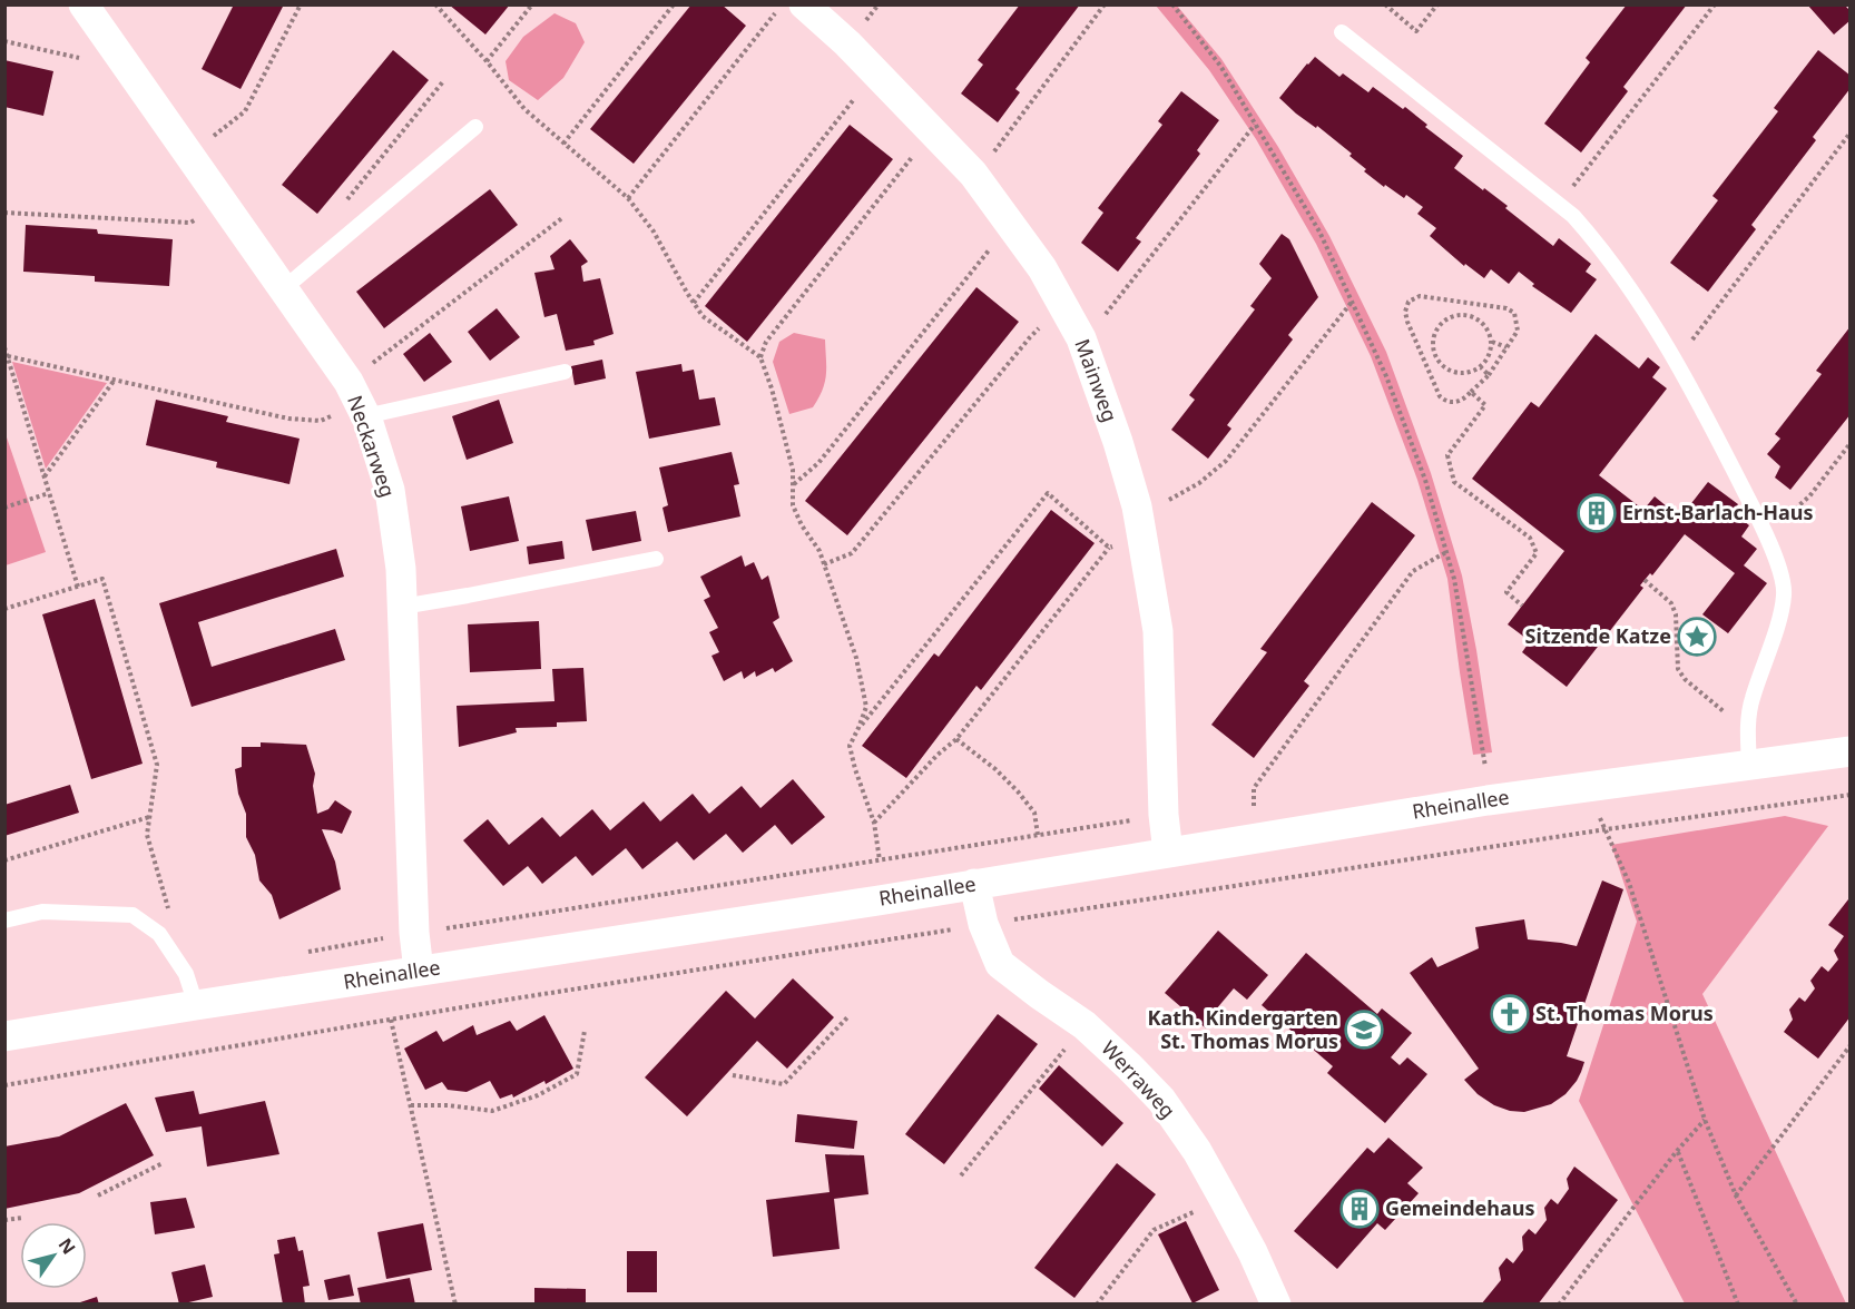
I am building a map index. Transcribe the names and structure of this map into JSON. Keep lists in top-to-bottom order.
{
  "streets": {
    "street": [
      "Mainweg",
      "Neckarweg",
      "Rheinallee",
      "Werraweg"
    ]
  },
  "crossings": [
    ["Mainweg", "Rheinallee"],
    ["Neckarweg", "Rheinallee"],
    ["Rheinallee", "Werraweg"]
  ],
  "places": {
    "building": ["Ernst-Barlach-Haus", "Gemeindehaus"],
    "place": ["Sitzende Katze"],
    "church": ["St. Thomas Morus"],
    "school or university": ["Kath. Kindergarten St. Thomas Morus"]
  },
  "north": "top right"
}
